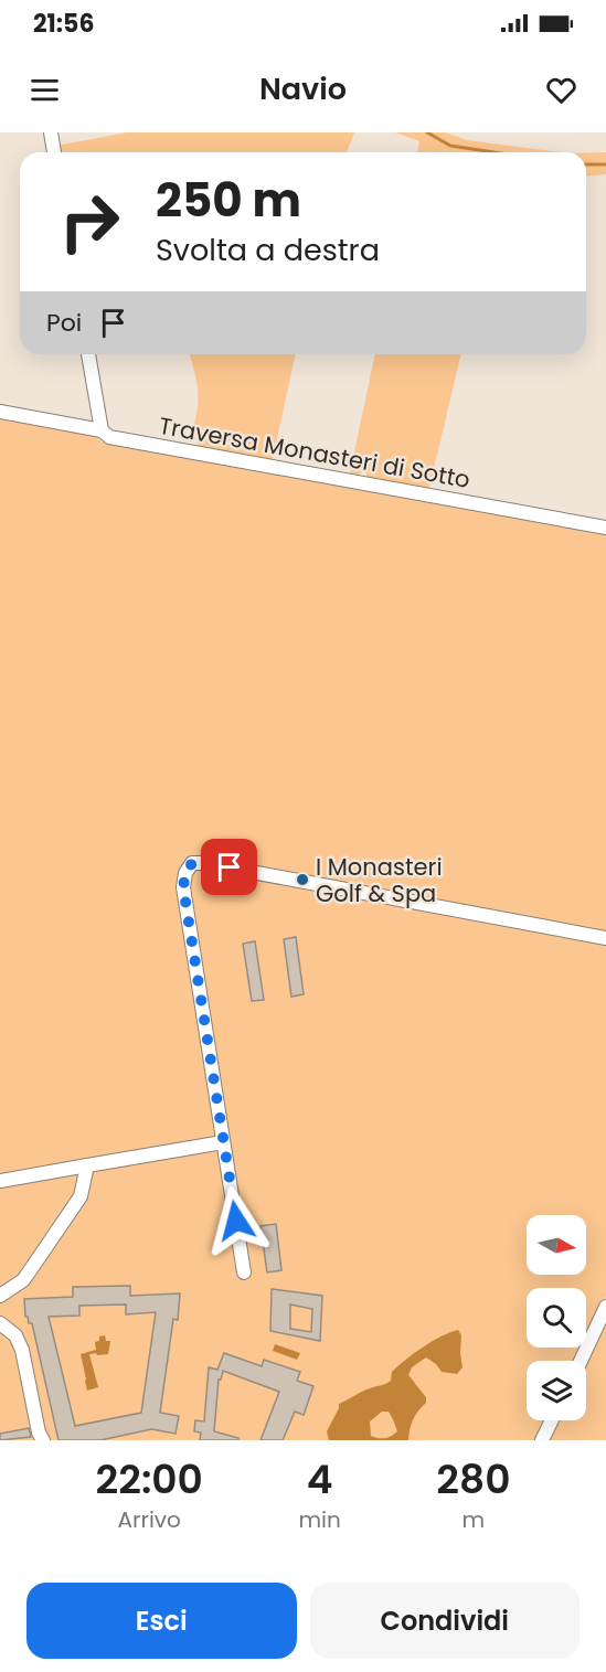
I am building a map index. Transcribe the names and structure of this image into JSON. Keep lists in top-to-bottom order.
{
  "streets": {
    "street": ["Traversa Monasteri di Sotto"]
  },
  "places": ["I Monasteri Golf & Spa"],
  "north": "right",
  "page": {
    "status": "21:56",
    "header": "Navio",
    "turn": ["250 m", "Svolta a destra"],
    "then": "Poi",
    "eta": [
      "22:00",
      "Arrivo",
      "4",
      "min",
      "280",
      "m"
    ],
    "buttons": ["Esci", "Condividi"]
  }
}
